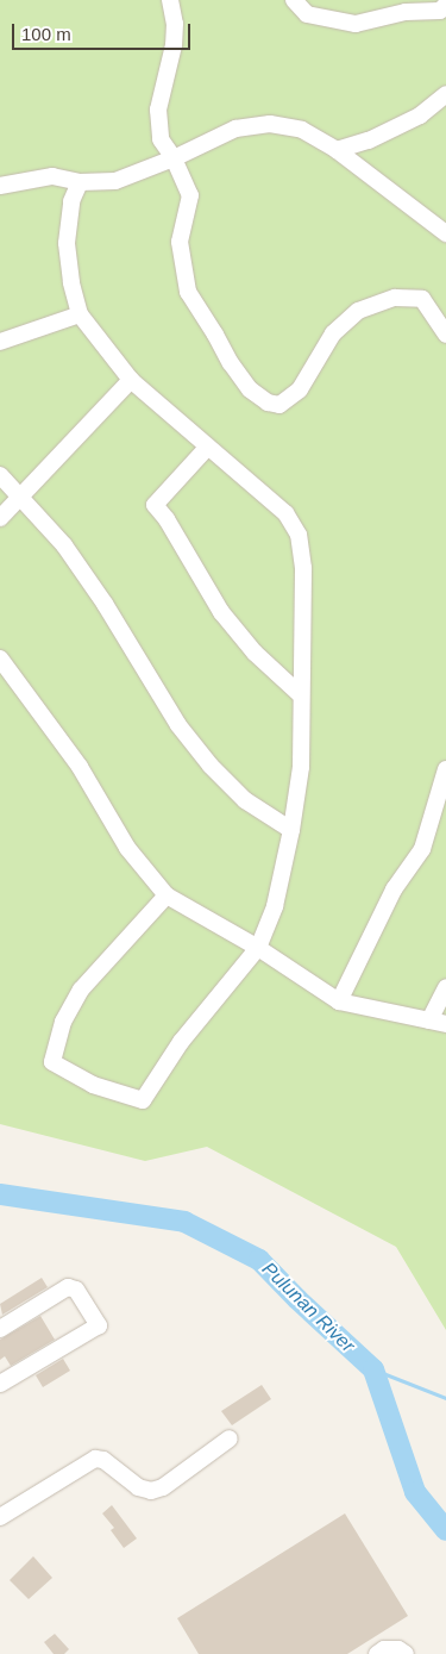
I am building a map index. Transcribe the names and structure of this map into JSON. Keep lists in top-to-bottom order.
{
  "water": ["Pulunan River"],
  "scale_bar": "100 m"
}
